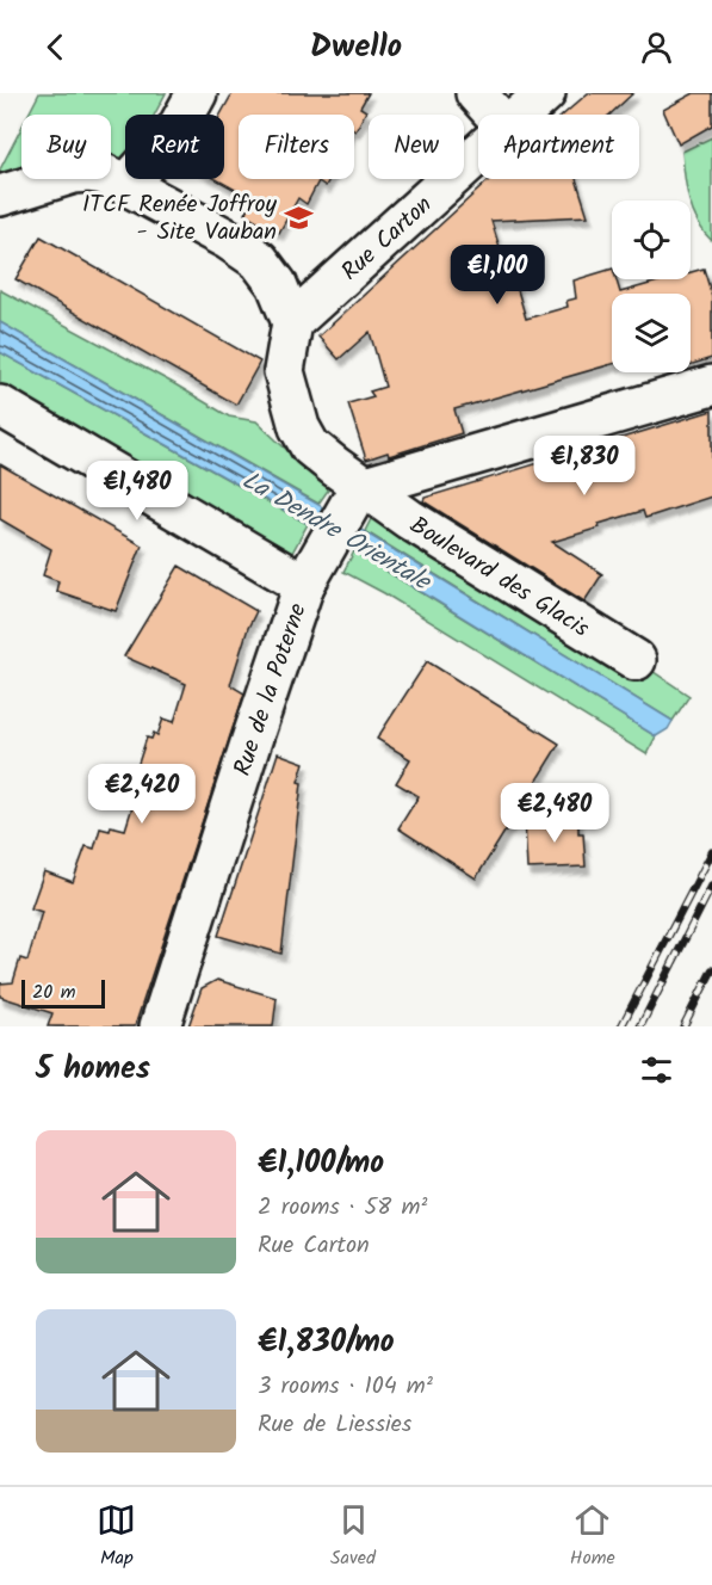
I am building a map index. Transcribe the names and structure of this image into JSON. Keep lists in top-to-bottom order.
{
  "streets": {
    "street": ["Rue Carton", "Boulevard des Glacis", "Rue de la Poterne"]
  },
  "crossings": [
    ["Boulevard des Glacis", "Rue de la Poterne"]
  ],
  "water": ["La Dendre Orientale"],
  "places": {
    "school or university": ["ITCF Renée Joffroy - Site Vauban"]
  },
  "scale_bar": "20 m",
  "page": {
    "header": "Dwello",
    "chip": [
      "Buy",
      "Rent",
      "Filters",
      "New",
      "Apartment"
    ],
    "price": [
      "€1,100",
      "€1,830",
      "€1,480",
      "€2,420",
      "€2,480"
    ],
    "scale": "20 m",
    "heading": "5 homes",
    "list": [
      {
        "name": "€1,100/mo",
        "note": "2 rooms · 58 m² · Rue Carton"
      },
      {
        "name": "€1,830/mo",
        "note": "3 rooms · 104 m² · Rue de Liessies"
      }
    ],
    "tabs": ["Map", "Saved", "Home"]
  }
}
